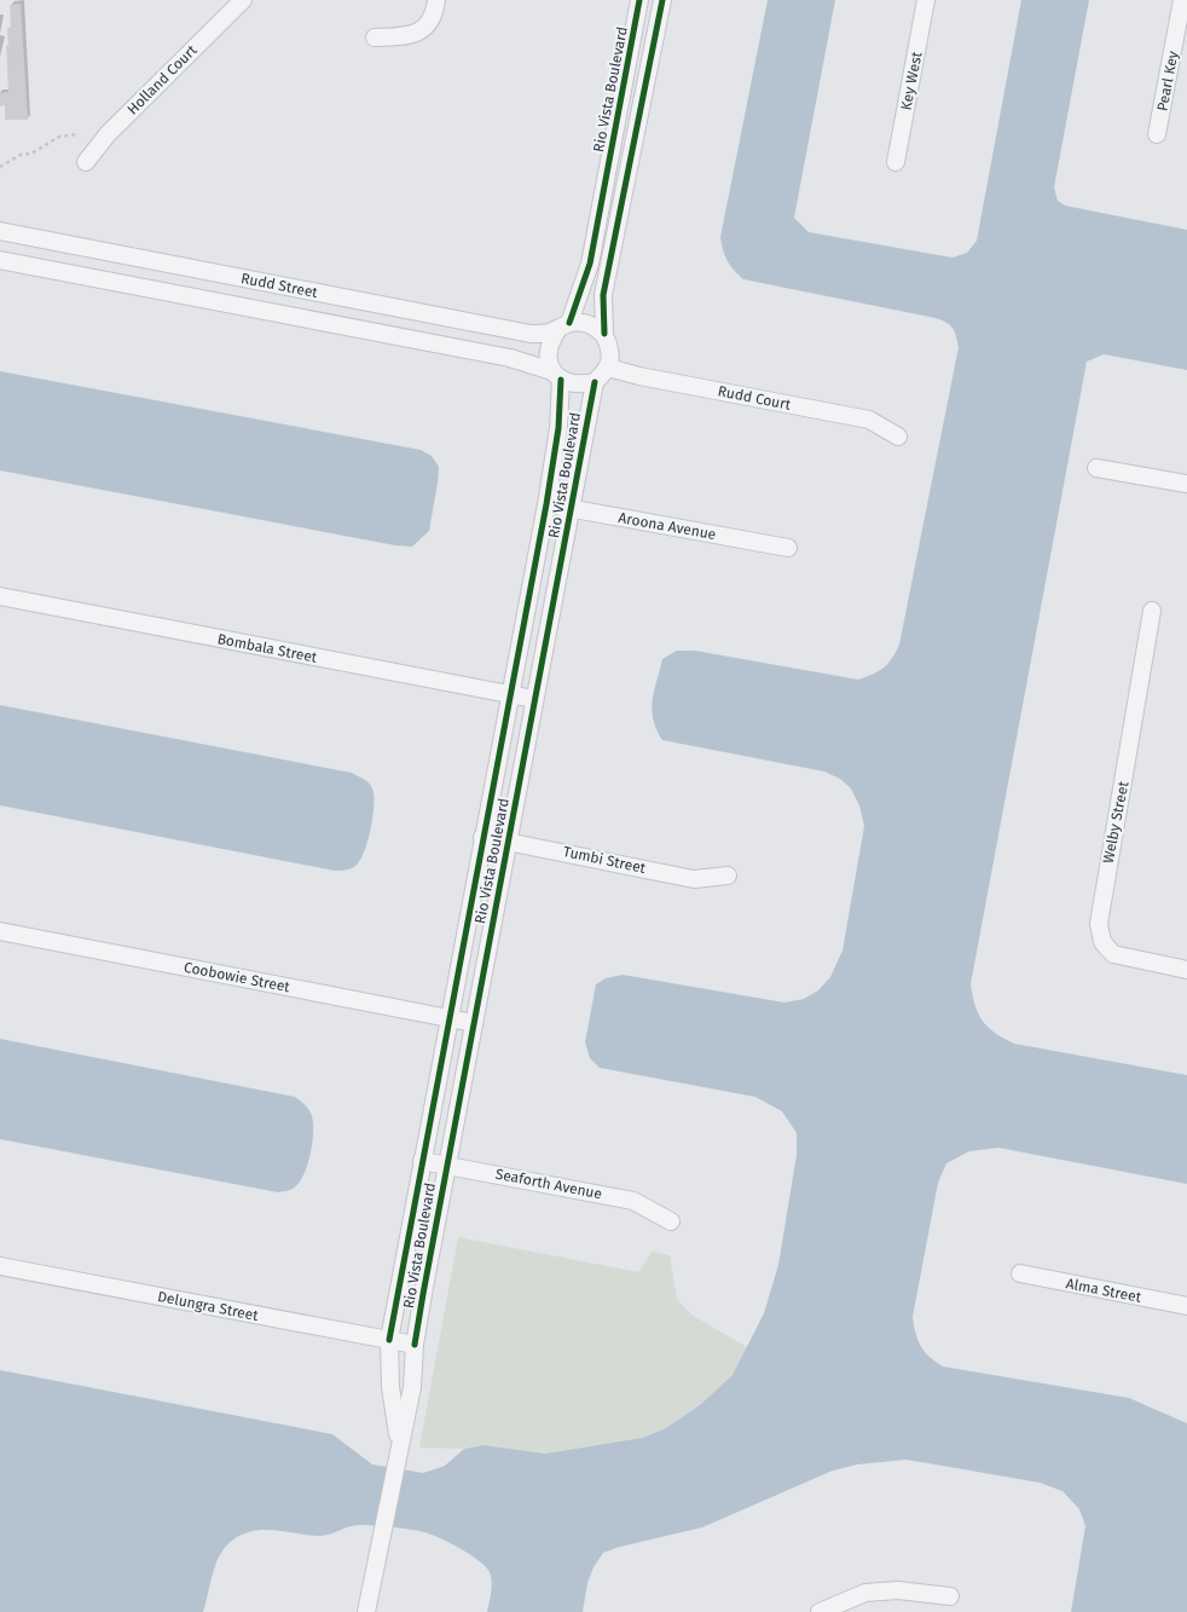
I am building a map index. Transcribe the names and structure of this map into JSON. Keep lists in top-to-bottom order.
{
  "streets": {
    "street": [
      "Holland Court",
      "Key West",
      "Pearl Key",
      "Rio Vista Boulevard",
      "Rudd Street",
      "Rudd Court",
      "Aroona Avenue",
      "Bombala Street",
      "Welby Street",
      "Tumbi Street",
      "Coobowie Street",
      "Seaforth Avenue",
      "Alma Street",
      "Delungra Street"
    ]
  },
  "crossings": [
    ["Rio Vista Boulevard", "Rudd Street"],
    ["Rio Vista Boulevard", "Rudd Court"],
    ["Rio Vista Boulevard", "Aroona Avenue"],
    ["Rio Vista Boulevard", "Bombala Street"],
    ["Rio Vista Boulevard", "Tumbi Street"],
    ["Rio Vista Boulevard", "Coobowie Street"],
    ["Rio Vista Boulevard", "Seaforth Avenue"],
    ["Rio Vista Boulevard", "Delungra Street"],
    ["Rudd Street", "Rudd Court"]
  ]
}
